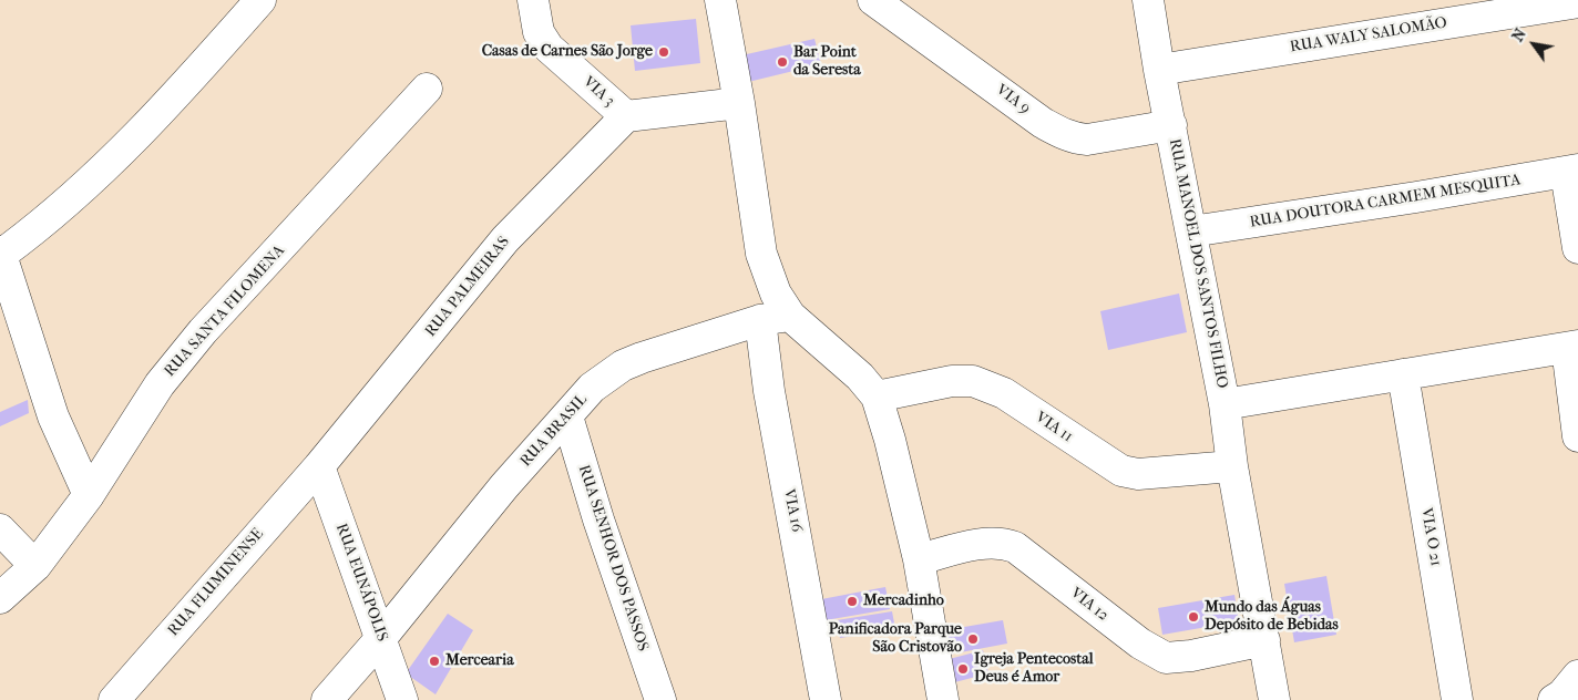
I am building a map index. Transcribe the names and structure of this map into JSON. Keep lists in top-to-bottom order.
{
  "streets": {
    "street": [
      "RUA WALY SALOMÃO",
      "VIA 3",
      "VIA 9",
      "RUA DOUTORA CARMEM MESQUITA",
      "RUA MANOEL DOS SANTOS FILHO",
      "RUA PALMEIRAS",
      "RUA SANTA FILOMENA",
      "VIA 11",
      "RUA BRASIL",
      "VIA 16",
      "VIA O 21",
      "RUA SENHOR DOS PASSOS",
      "RUA FLUMINENSE",
      "RUA EUNÁPOLIS",
      "VIA 12"
    ]
  },
  "crossings": [
    ["RUA WALY SALOMÃO", "RUA MANOEL DOS SANTOS FILHO"],
    ["VIA 3", "RUA PALMEIRAS"],
    ["VIA 9", "RUA MANOEL DOS SANTOS FILHO"],
    ["RUA DOUTORA CARMEM MESQUITA", "RUA MANOEL DOS SANTOS FILHO"],
    ["RUA MANOEL DOS SANTOS FILHO", "VIA O 21"],
    ["RUA PALMEIRAS", "RUA FLUMINENSE"],
    ["RUA PALMEIRAS", "RUA EUNÁPOLIS"],
    ["RUA BRASIL", "VIA 16"],
    ["RUA BRASIL", "RUA SENHOR DOS PASSOS"],
    ["RUA BRASIL", "RUA EUNÁPOLIS"],
    ["RUA FLUMINENSE", "RUA EUNÁPOLIS"]
  ],
  "places": [
    "Casas de Carnes São Jorge",
    "Bar Point da Seresta",
    "Mercadinho",
    "Mundo das Águas Depósito de Bebidas",
    "Panificadora Parque São Cristovão",
    "Mercearia",
    "Igreja Pentecostal Deus é Amor"
  ],
  "north": "top left"
}
